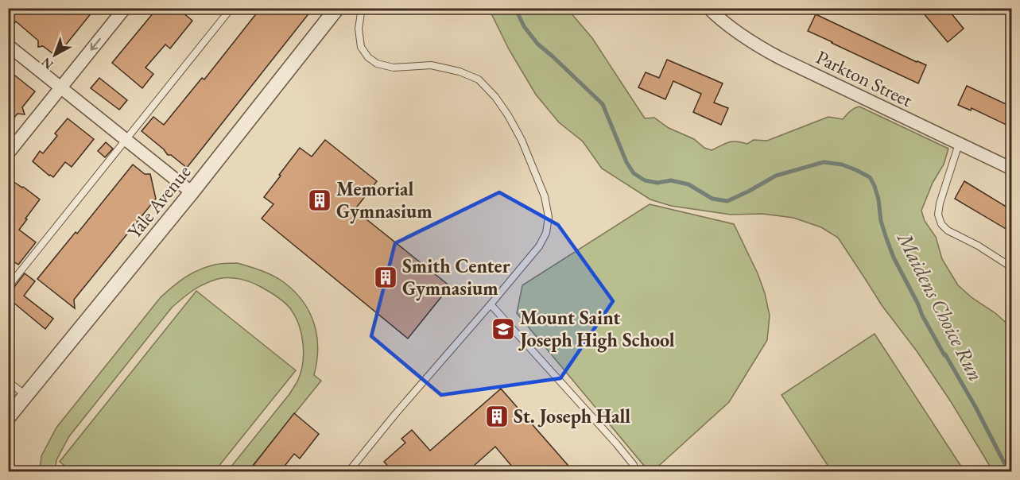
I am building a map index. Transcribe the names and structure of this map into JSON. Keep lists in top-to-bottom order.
{
  "streets": {
    "street": ["Parkton Street", "Yale Avenue"]
  },
  "water": ["Maidens Choice Run"],
  "places": {
    "building": ["Memorial Gymnasium", "Smith Center Gymnasium", "St. Joseph Hall"],
    "school or university": ["Mount Saint Joseph High School"]
  },
  "north": "bottom left"
}
